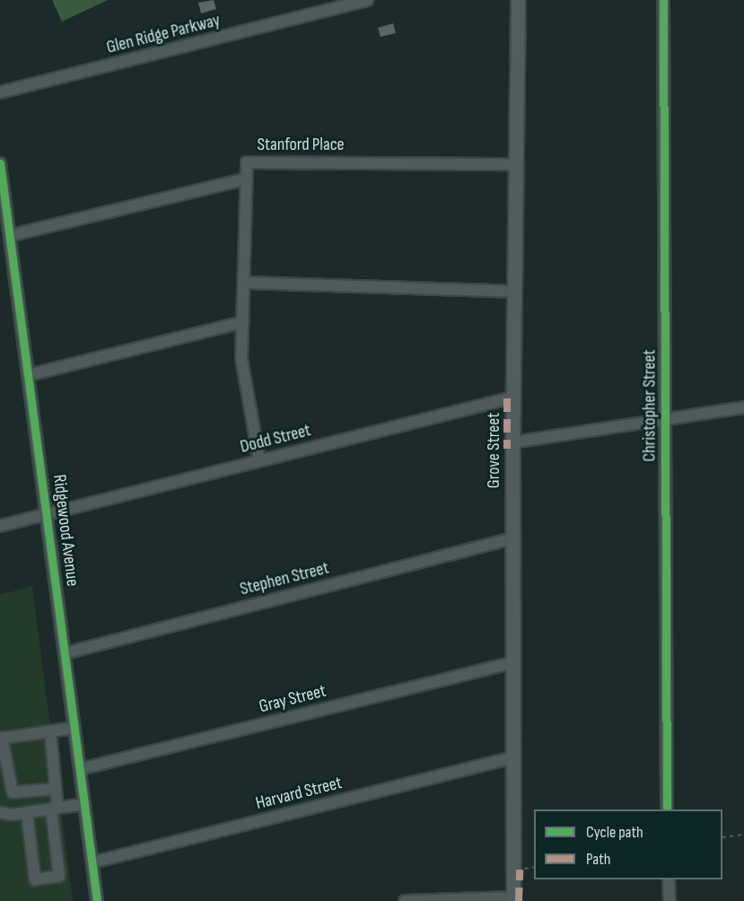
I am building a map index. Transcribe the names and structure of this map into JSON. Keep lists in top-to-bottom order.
{
  "streets": {
    "main road": ["Grove Street"],
    "street": [
      "Glen Ridge Parkway",
      "Stanford Place",
      "Christopher Street",
      "Dodd Street",
      "Ridgewood Avenue",
      "Stephen Street",
      "Gray Street",
      "Harvard Street"
    ]
  },
  "crossings": [
    ["Stanford Place", "Grove Street"],
    ["Stanford Place", "Ridgewood Avenue"],
    ["Dodd Street", "Grove Street"],
    ["Dodd Street", "Ridgewood Avenue"],
    ["Grove Street", "Stephen Street"],
    ["Grove Street", "Gray Street"],
    ["Grove Street", "Harvard Street"],
    ["Ridgewood Avenue", "Stephen Street"],
    ["Ridgewood Avenue", "Gray Street"],
    ["Ridgewood Avenue", "Harvard Street"]
  ],
  "legend": ["Cycle path", "Path"]
}
